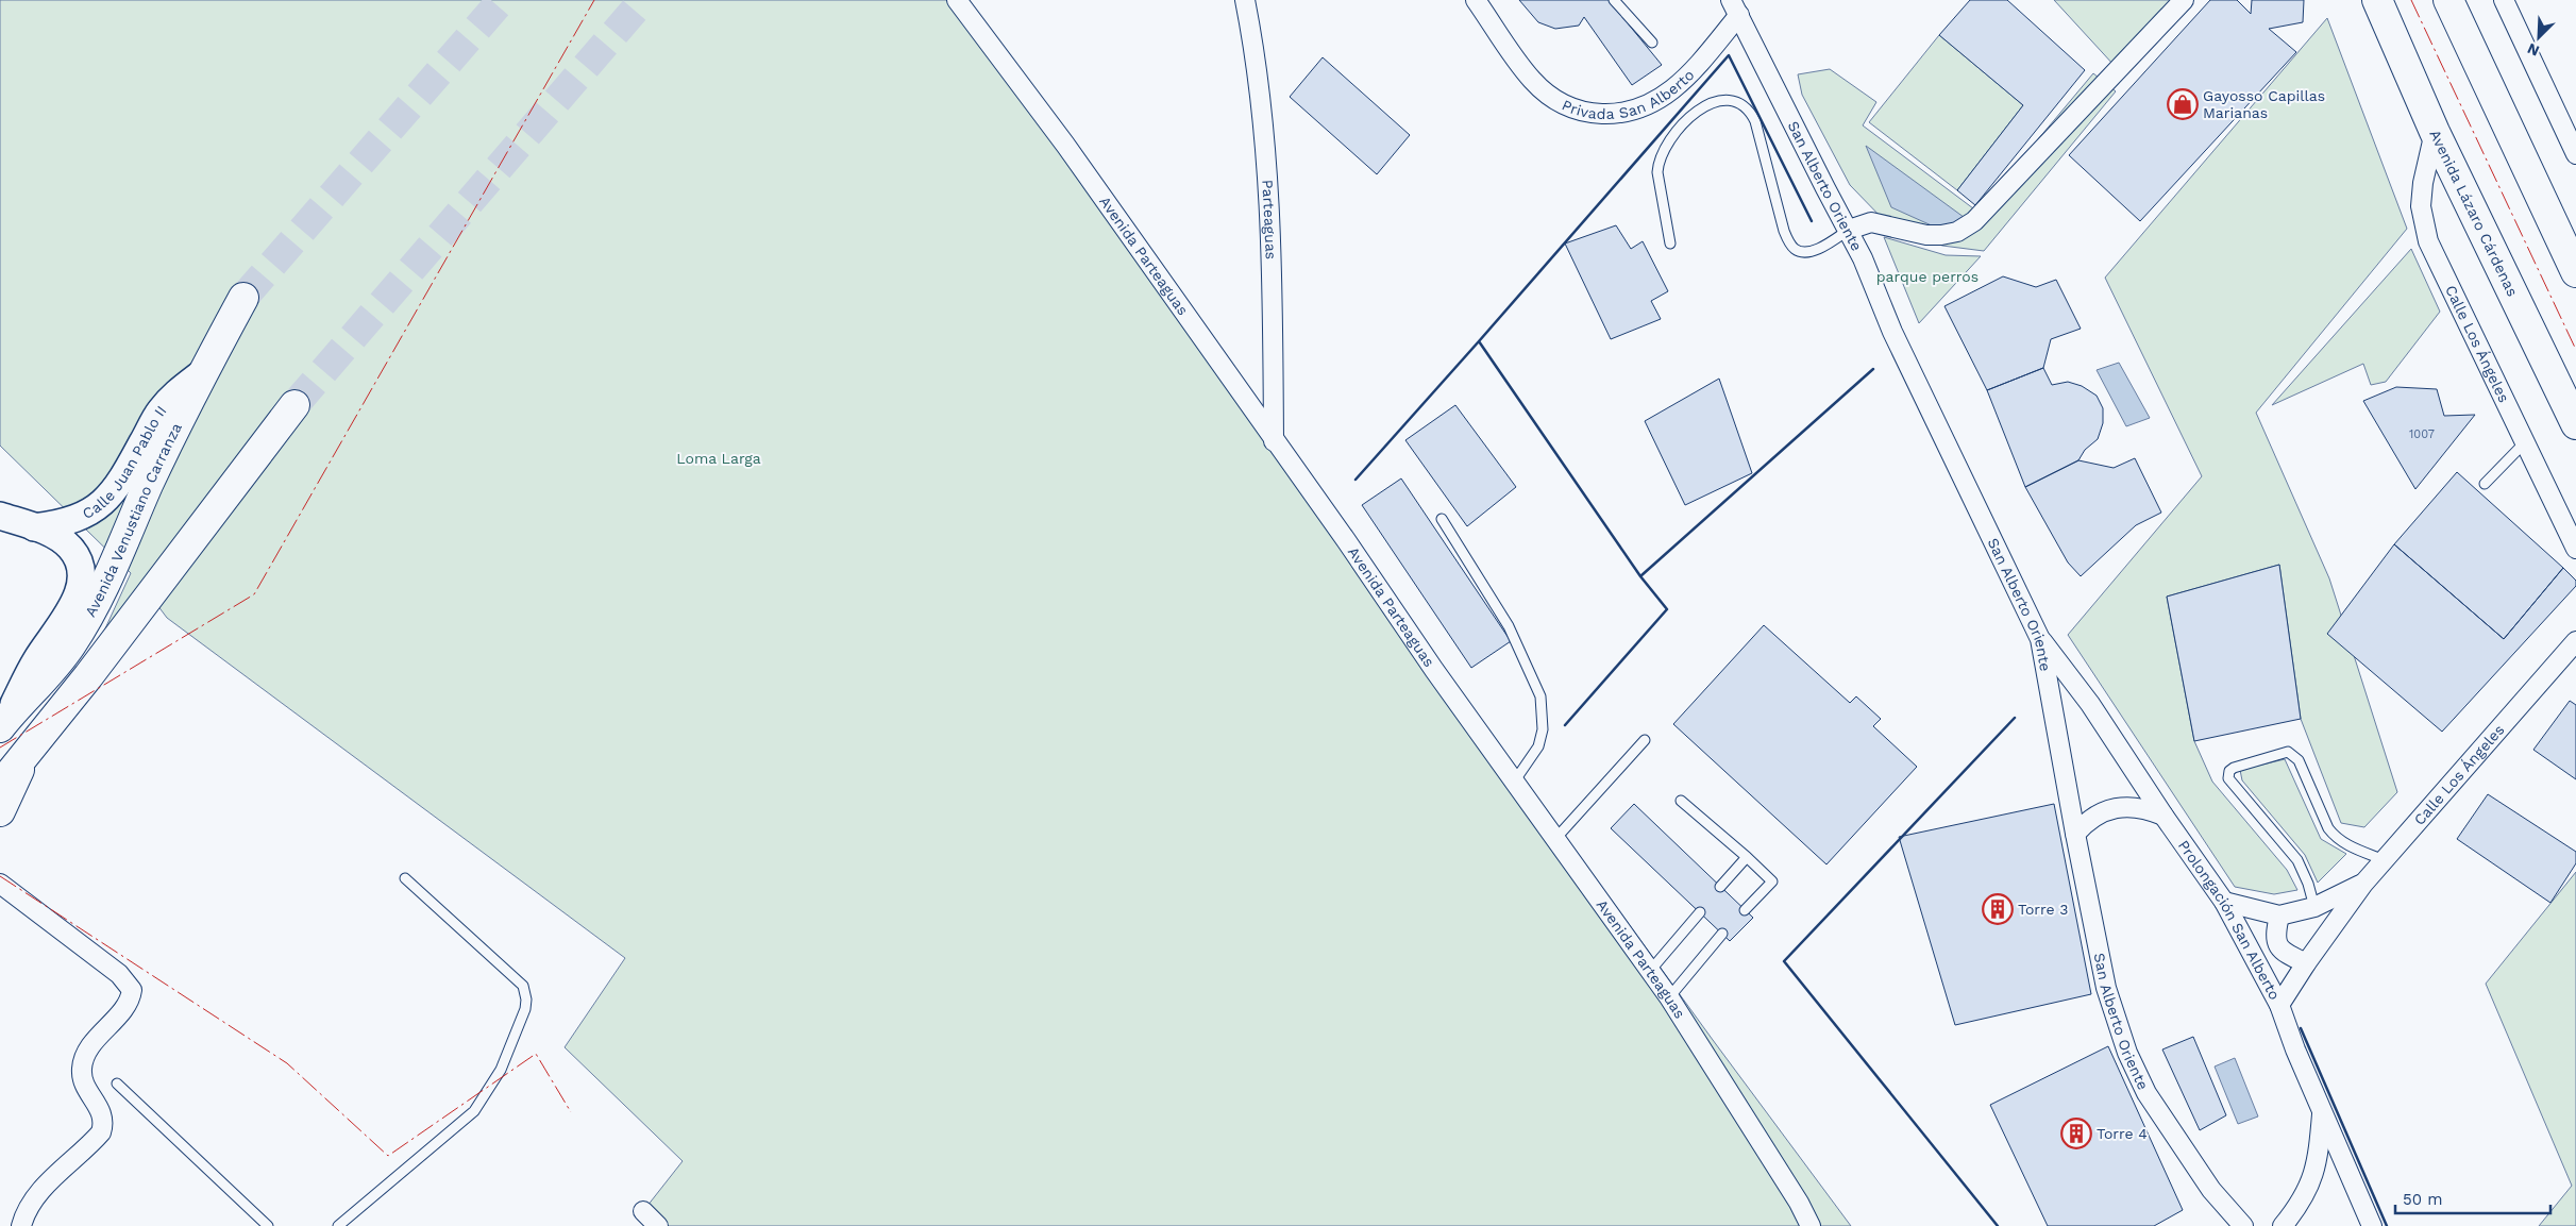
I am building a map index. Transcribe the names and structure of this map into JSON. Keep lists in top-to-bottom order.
{
  "streets": {
    "main road": ["Avenida Lázaro Cárdenas", "Avenida Venustiano Carranza"],
    "street": [
      "Privada San Alberto",
      "San Alberto Oriente",
      "Parteaguas",
      "Avenida Parteaguas",
      "Calle Los Ángeles",
      "Calle Juan Pablo II",
      "Prolongación San Alberto"
    ]
  },
  "crossings": [
    ["Privada San Alberto", "San Alberto Oriente"],
    ["San Alberto Oriente", "Prolongación San Alberto"],
    ["Avenida Lázaro Cárdenas", "Calle Los Ángeles"],
    ["Parteaguas", "Avenida Parteaguas"],
    ["Calle Los Ángeles", "Prolongación San Alberto"],
    ["Calle Juan Pablo II", "Avenida Venustiano Carranza"]
  ],
  "parks": ["parque perros", "Loma Larga"],
  "places": {
    "shop": ["Gayosso Capillas Marianas"],
    "building": ["Torre 3", "Torre 4"]
  },
  "house_numbers": ["1007"],
  "scale_bar": "50 m",
  "north": "bottom left"
}
